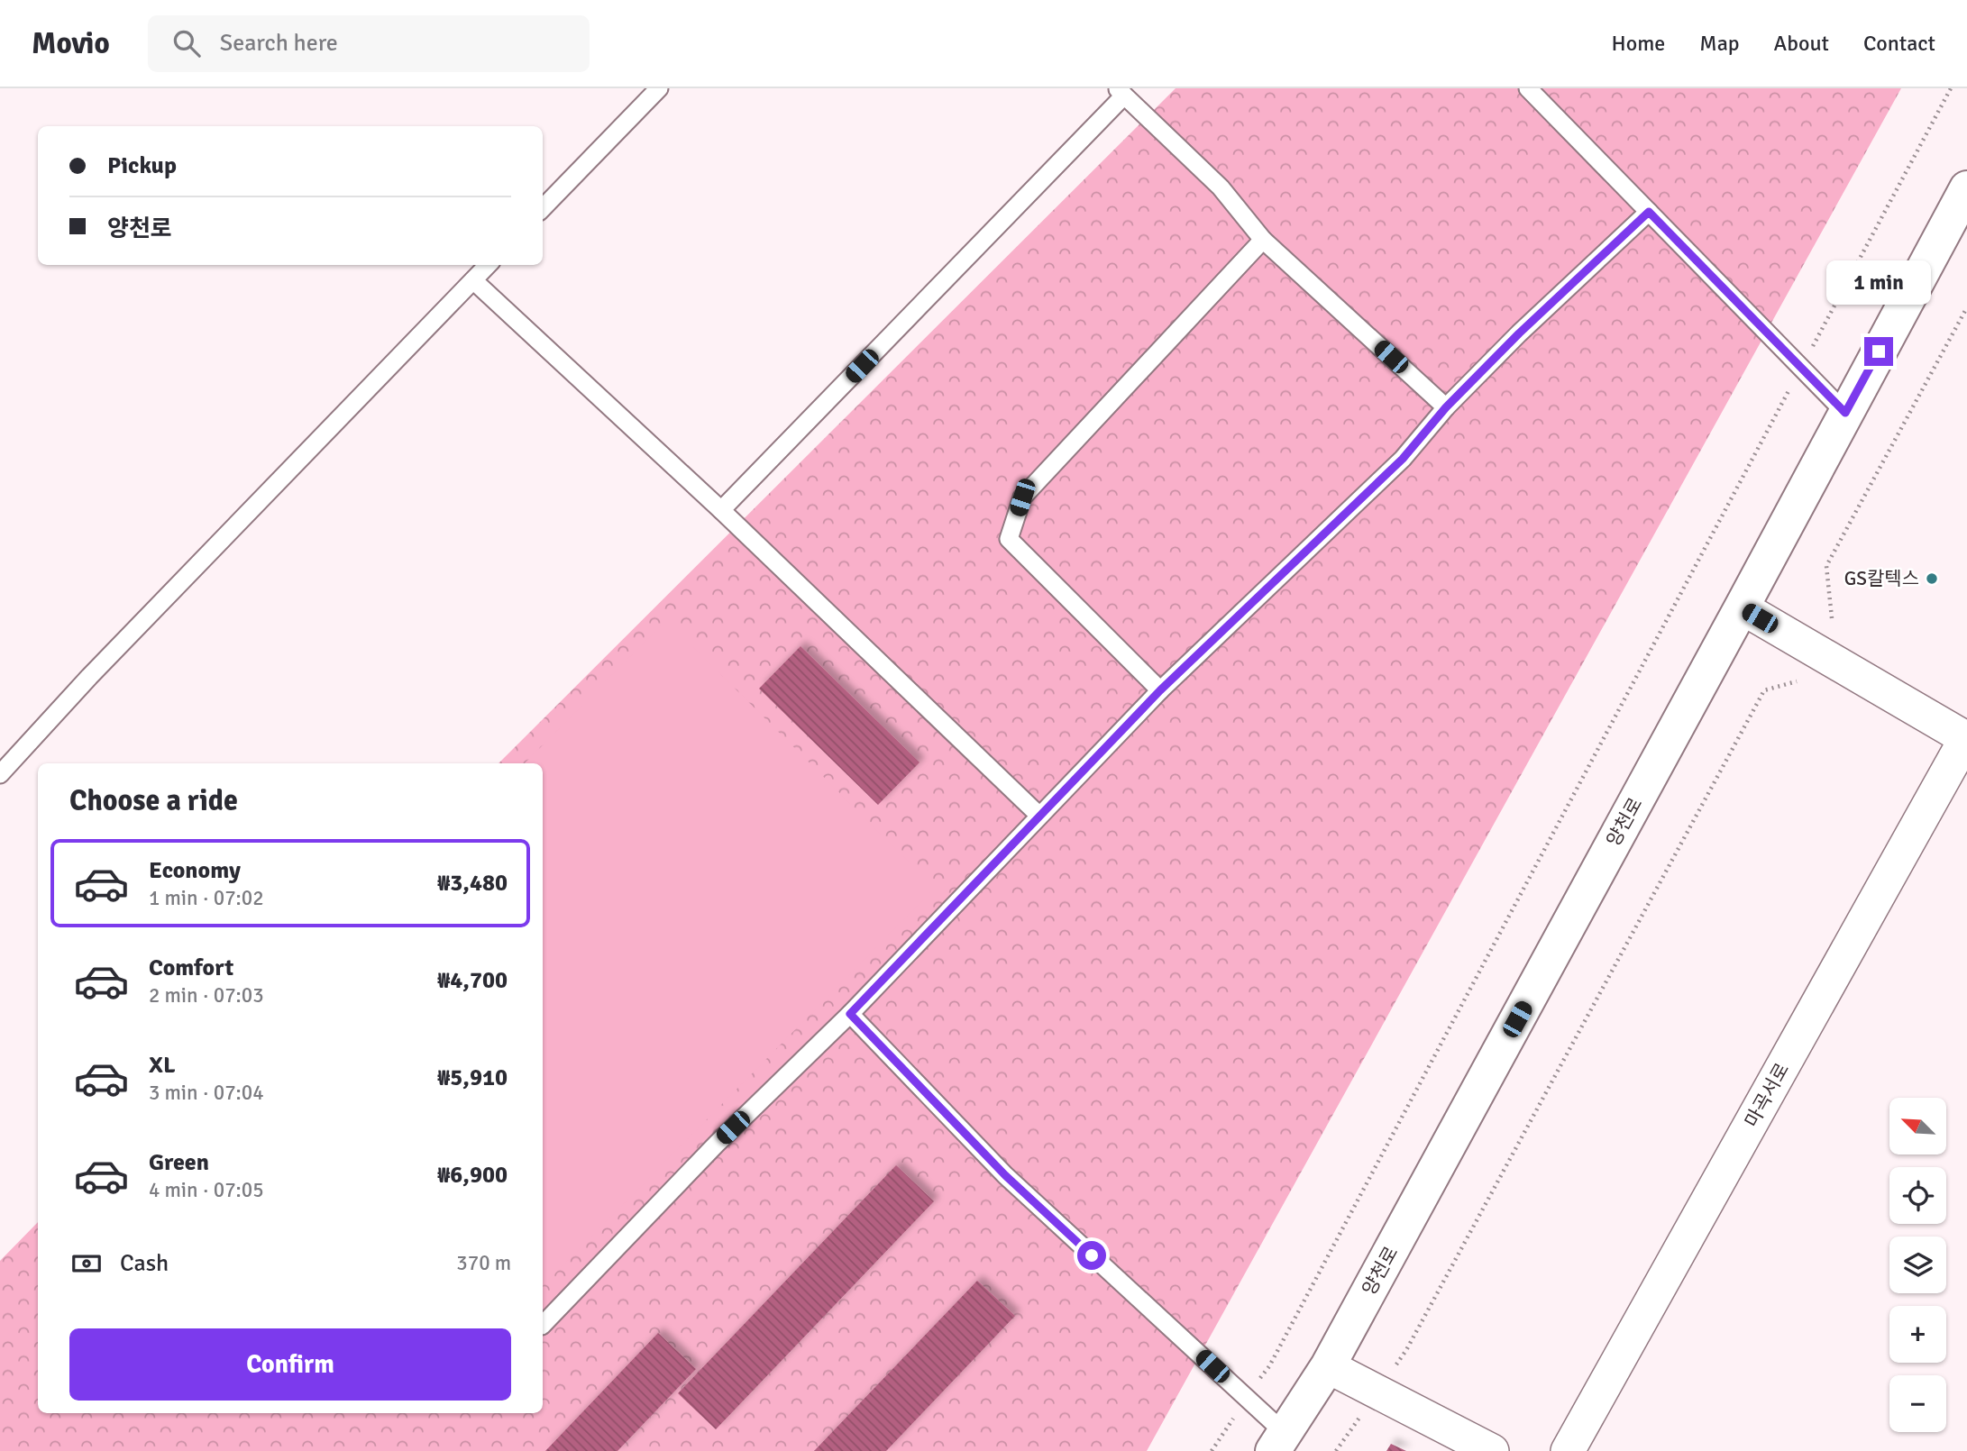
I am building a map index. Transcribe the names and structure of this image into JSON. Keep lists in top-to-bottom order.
{
  "streets": {
    "main road": ["양천로"],
    "street": ["마곡서로"]
  },
  "crossings": [
    ["양천로", "마곡서로"]
  ],
  "places": ["GS칼텍스"],
  "north": "top left",
  "page": {
    "header": "Movio",
    "search": "Search here",
    "nav": [
      "Home",
      "Map",
      "About",
      "Contact"
    ],
    "banner": ["Pickup", "양천로"],
    "bubble": "1 min",
    "heading": "Choose a ride",
    "list": [
      {
        "name": "Economy",
        "note": "1 min · 07:02",
        "value": "₩3,480"
      },
      {
        "name": "Comfort",
        "note": "2 min · 07:03",
        "value": "₩4,700"
      },
      {
        "name": "XL",
        "note": "3 min · 07:04",
        "value": "₩5,910"
      },
      {
        "name": "Green",
        "note": "4 min · 07:05",
        "value": "₩6,900"
      }
    ],
    "map_buttons": ["+", "−"],
    "pay": ["Cash", "370 m"],
    "buttons": "Confirm"
  }
}
